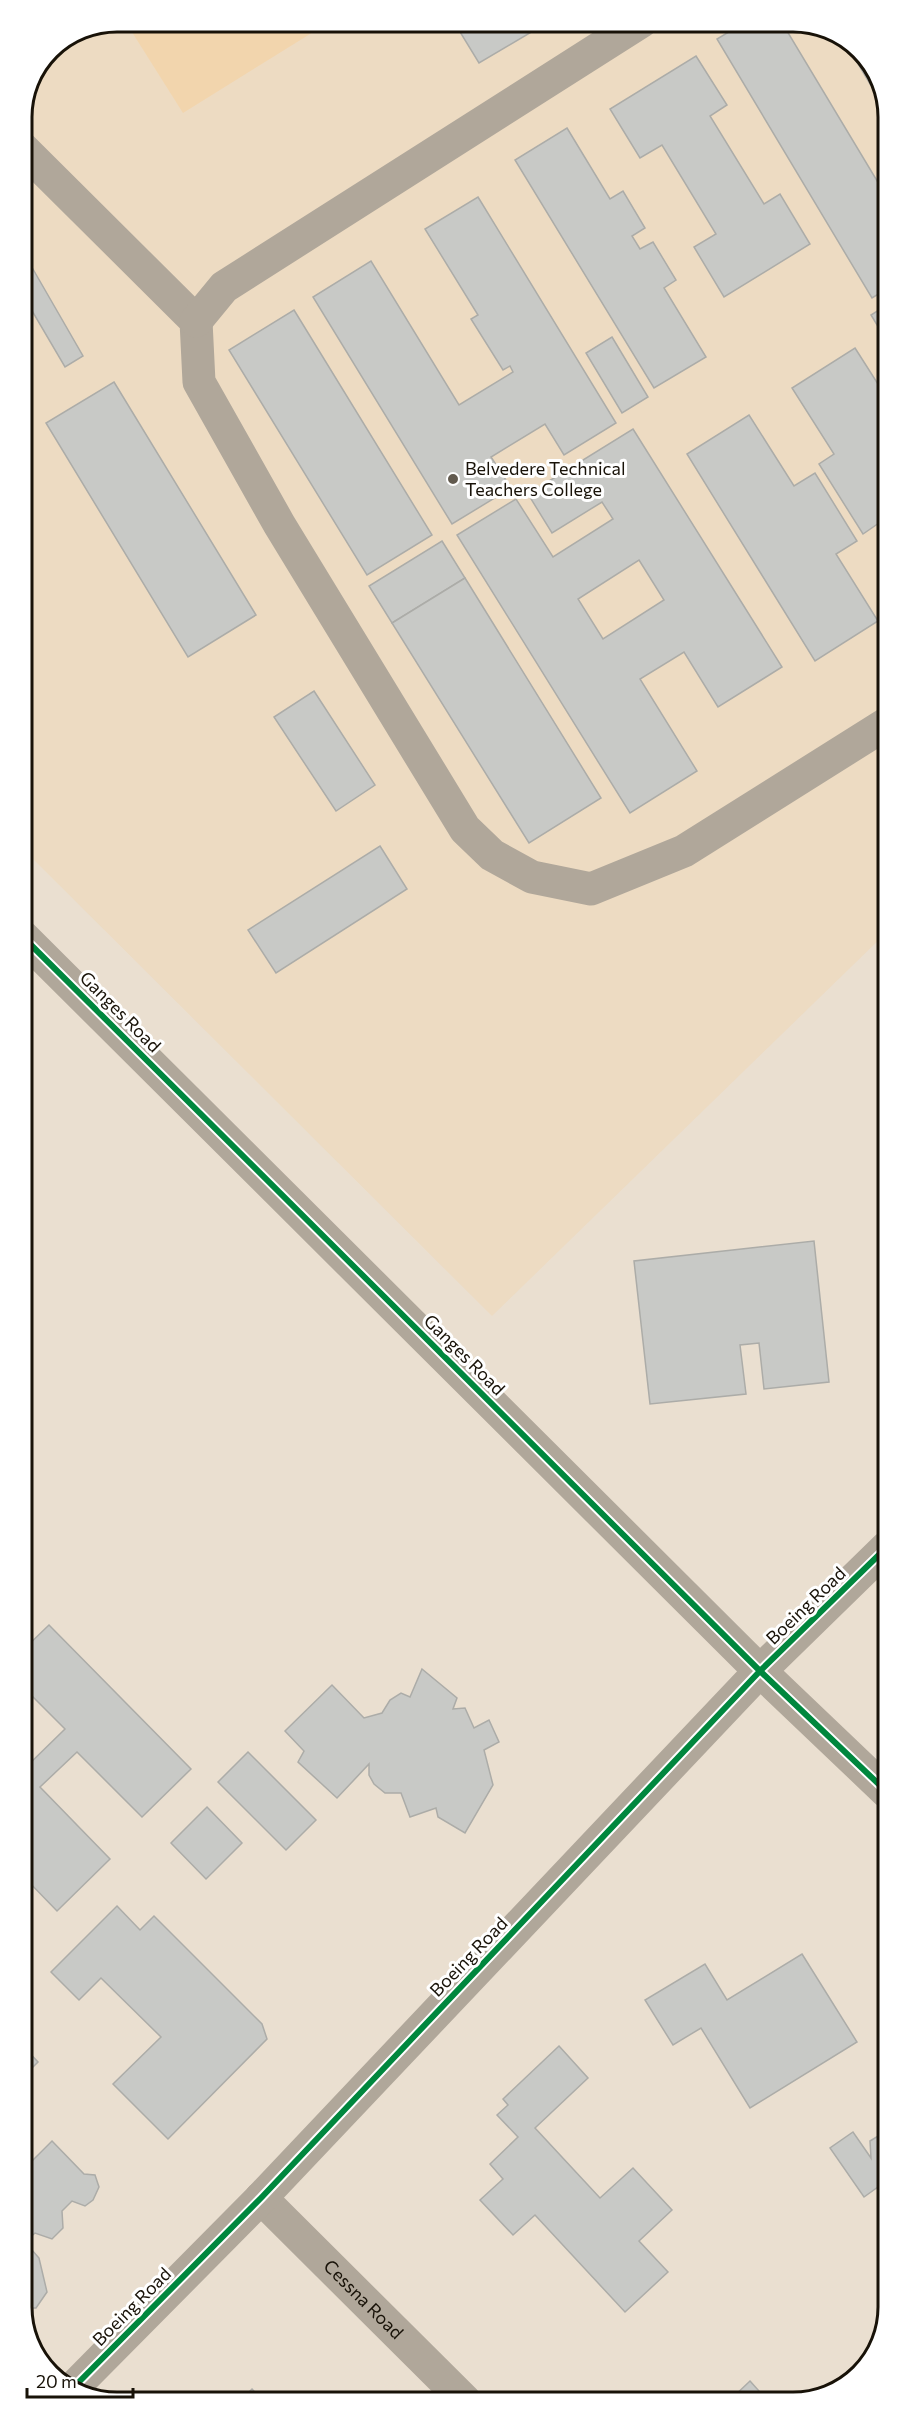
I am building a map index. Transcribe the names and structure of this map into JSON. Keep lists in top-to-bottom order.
{
  "streets": {
    "street": ["Ganges Road", "Boeing Road", "Cessna Road"]
  },
  "crossings": [
    ["Ganges Road", "Boeing Road"],
    ["Boeing Road", "Cessna Road"]
  ],
  "places": ["Belvedere Technical Teachers College"],
  "scale_bar": "20 m"
}
